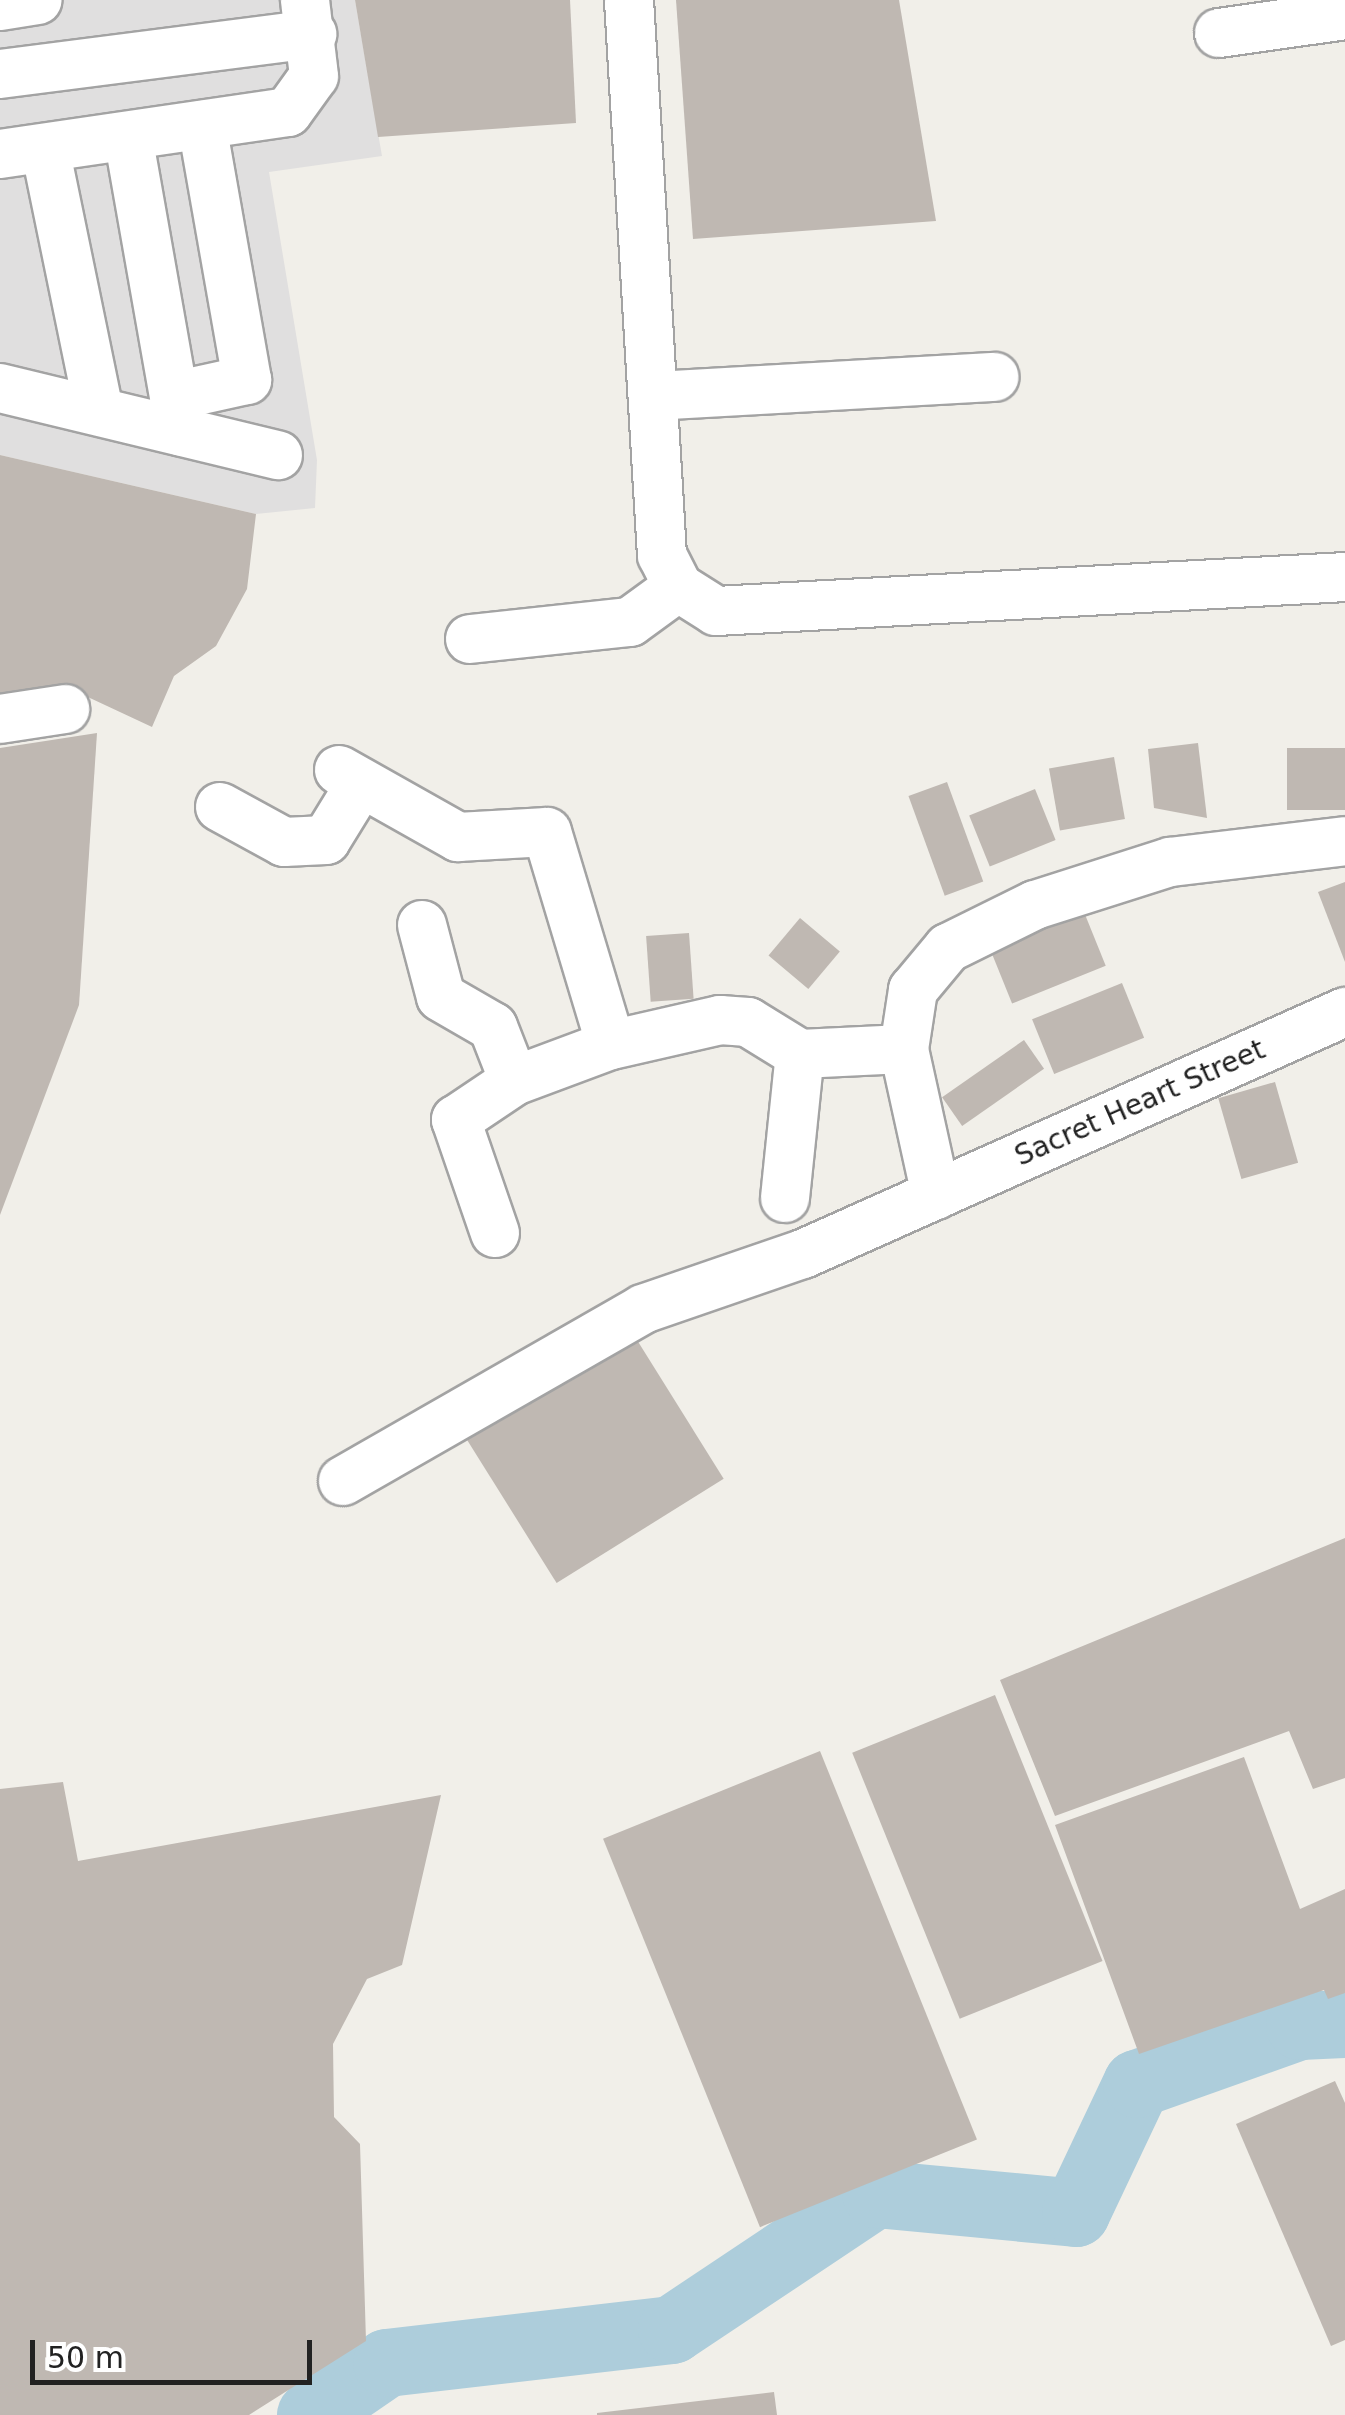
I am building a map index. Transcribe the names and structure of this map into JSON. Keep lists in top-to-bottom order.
{
  "streets": {
    "street": ["Sacret Heart Street"]
  },
  "scale_bar": "50 m"
}
